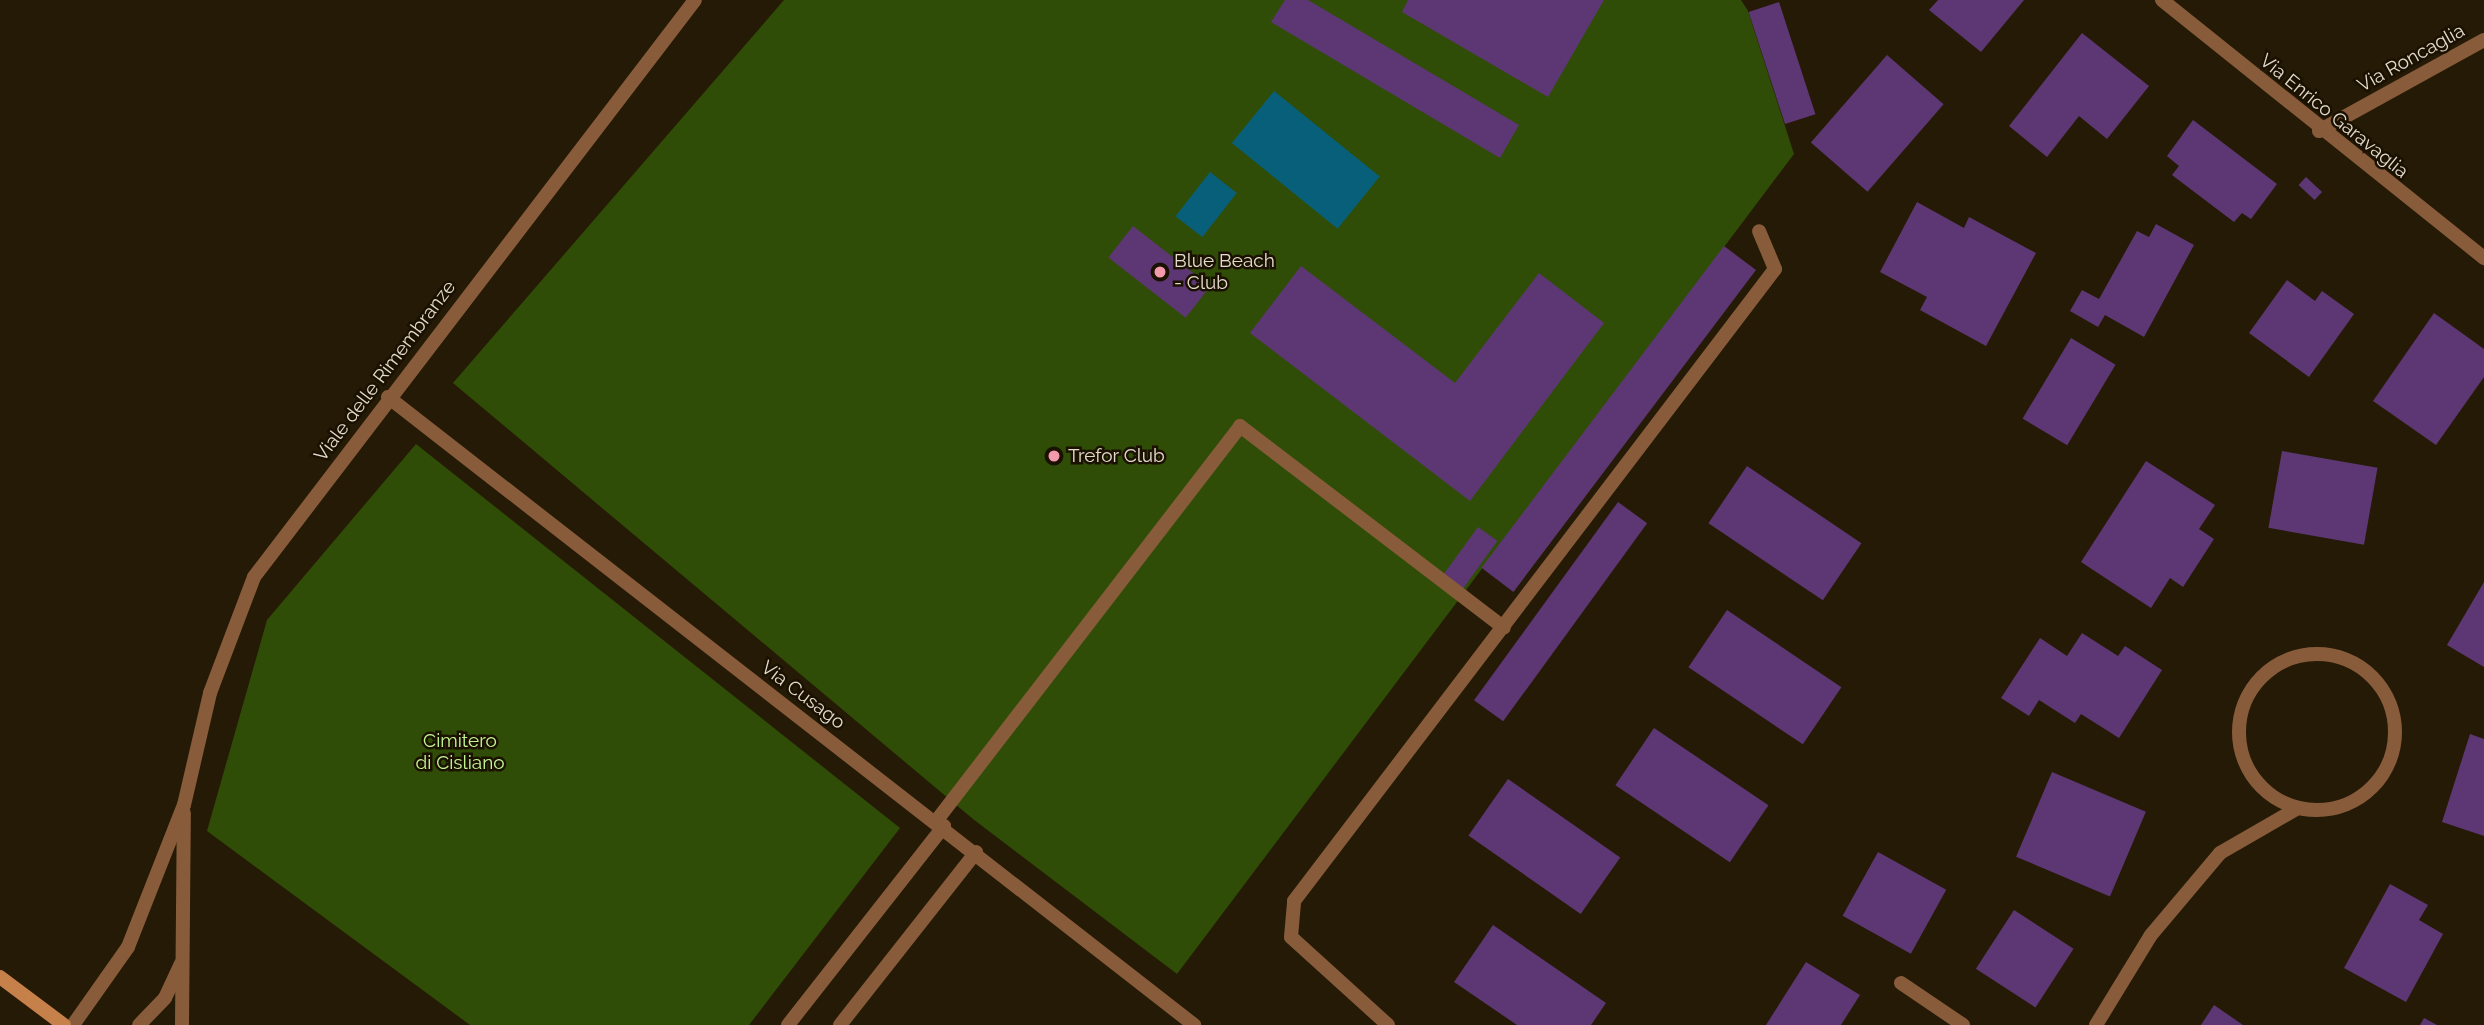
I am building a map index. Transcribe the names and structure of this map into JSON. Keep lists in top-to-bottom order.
{
  "streets": {
    "street": [
      "Via Roncaglia",
      "Via Enrico Garavaglia",
      "Viale delle Rimembranze",
      "Via Cusago"
    ]
  },
  "crossings": [
    ["Via Roncaglia", "Via Enrico Garavaglia"],
    ["Viale delle Rimembranze", "Via Cusago"]
  ],
  "parks": ["Cimitero di Cisliano"],
  "places": ["Blue Beach - Club", "Trefor Club"]
}
